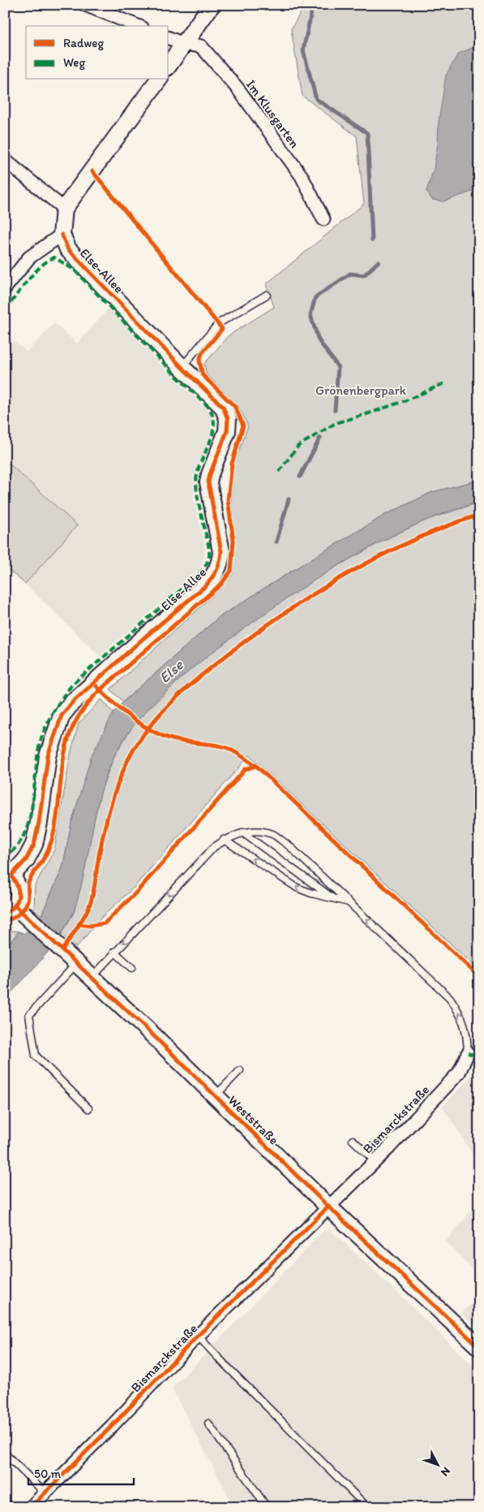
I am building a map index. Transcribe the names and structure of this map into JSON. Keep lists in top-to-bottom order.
{
  "streets": {
    "street": [
      "Im Klusgarten",
      "Else-Allee",
      "Bismarckstraße",
      "Weststraße"
    ]
  },
  "crossings": [
    ["Bismarckstraße", "Weststraße"]
  ],
  "water": ["Else"],
  "parks": ["Grönenbergpark"],
  "legend": ["Radweg", "Weg"],
  "scale_bar": "50 m",
  "north": "bottom right"
}
